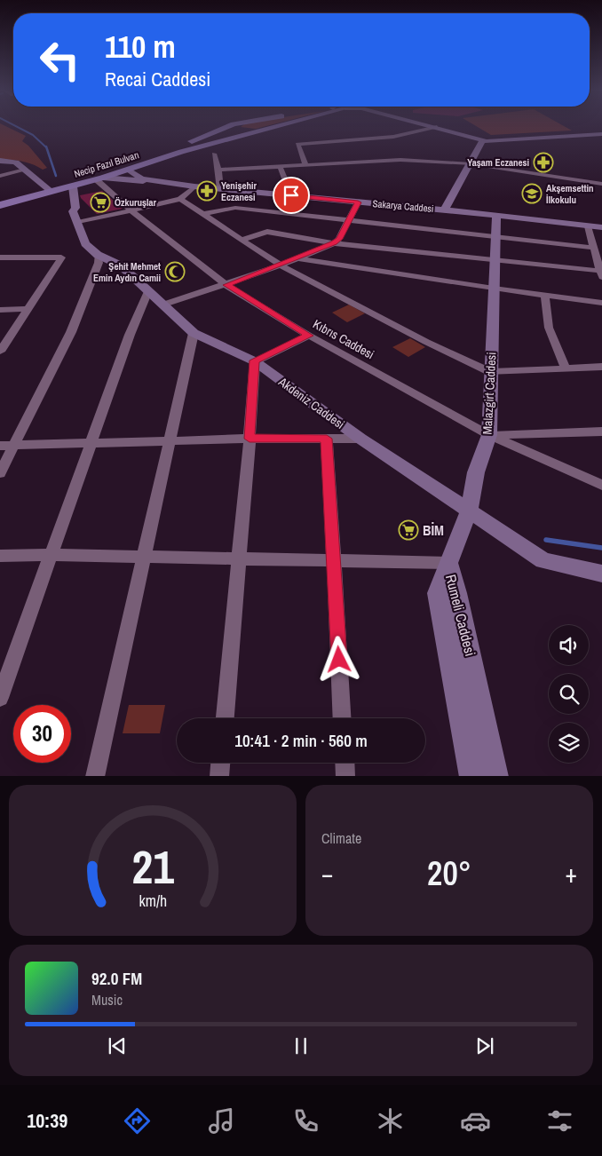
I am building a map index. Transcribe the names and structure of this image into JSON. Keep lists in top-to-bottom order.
{
  "streets": {
    "main road": ["Necip Fazıl Bulvarı"],
    "street": [
      "Sakarya Caddesi",
      "Kıbrıs Caddesi",
      "Malazgirt Caddesi",
      "Akdeniz Caddesi",
      "Rumeli Caddesi"
    ]
  },
  "crossings": [
    ["Necip Fazıl Bulvarı", "Sakarya Caddesi"],
    ["Necip Fazıl Bulvarı", "Kıbrıs Caddesi"],
    ["Necip Fazıl Bulvarı", "Akdeniz Caddesi"],
    ["Sakarya Caddesi", "Malazgirt Caddesi"],
    ["Kıbrıs Caddesi", "Malazgirt Caddesi"],
    ["Malazgirt Caddesi", "Akdeniz Caddesi"],
    ["Malazgirt Caddesi", "Rumeli Caddesi"]
  ],
  "places": {
    "pharmacy": ["Yaşam Eczanesi", "Yenişehir Eczanesi"],
    "school or university": ["Akşemsettin İlkokulu"],
    "supermarket": ["Özkuruşlar", "BİM"],
    "mosque": ["Şehit Mehmet Emin Aydın Camii"]
  },
  "page": {
    "turn": ["110 m", "Recai Caddesi"],
    "limit": "30",
    "trip": "10:41 · 2 min · 560 m",
    "tile": "Climate",
    "heat": ["−", "20°", "+"],
    "song": ["92.0 FM", "Music"],
    "tabs": "10:39",
    "gauge": ["21", "km/h"]
  }
}
